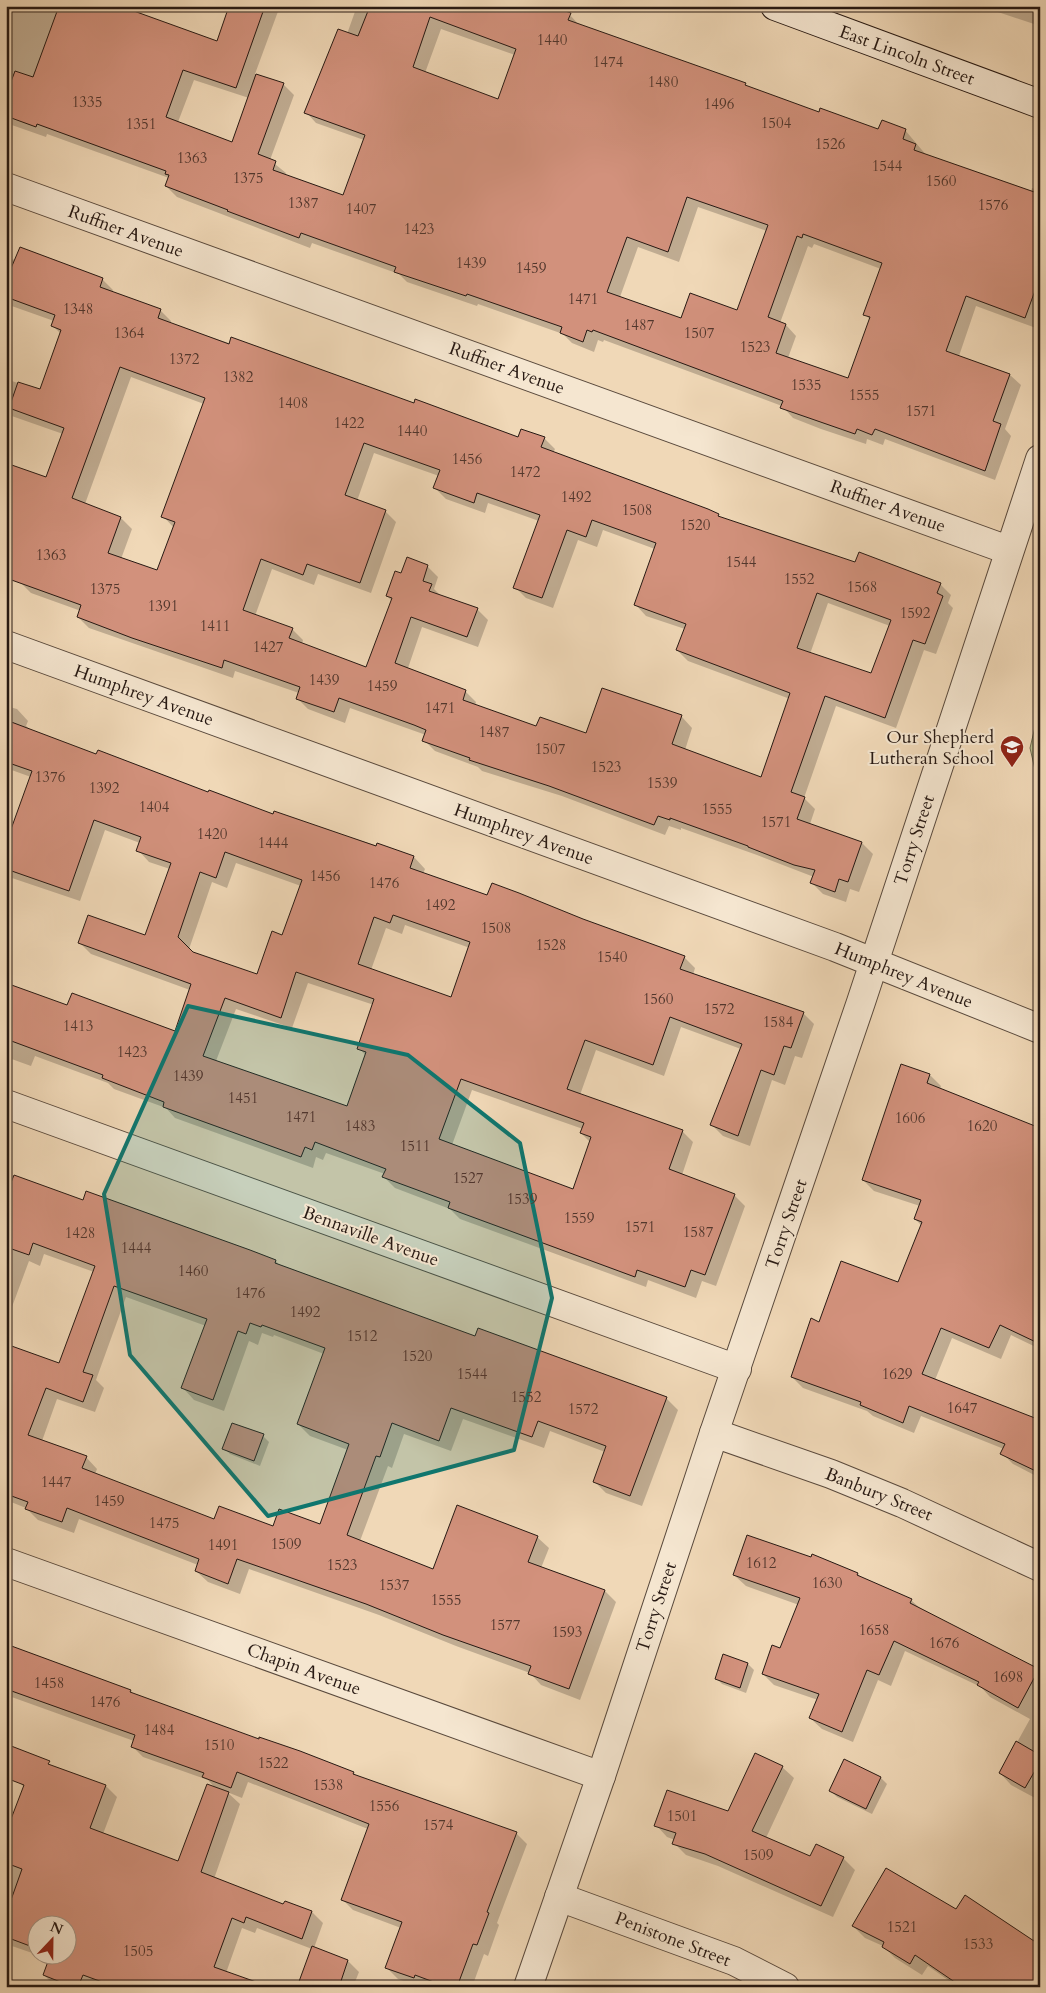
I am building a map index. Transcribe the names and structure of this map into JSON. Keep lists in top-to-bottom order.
{
  "streets": {
    "street": [
      "East Lincoln Street",
      "Ruffner Avenue",
      "Humphrey Avenue",
      "Torry Street",
      "Bennaville Avenue",
      "Banbury Street",
      "Chapin Avenue",
      "Penistone Street"
    ]
  },
  "crossings": [
    ["Ruffner Avenue", "Torry Street"],
    ["Humphrey Avenue", "Torry Street"],
    ["Torry Street", "Bennaville Avenue"],
    ["Torry Street", "Banbury Street"],
    ["Torry Street", "Chapin Avenue"],
    ["Torry Street", "Penistone Street"]
  ],
  "places": {
    "school or university": ["Our Shepherd Lutheran School"]
  },
  "house_numbers": [
    "1440",
    "1474",
    "1480",
    "1335",
    "1496",
    "1504",
    "1351",
    "1526",
    "1363",
    "1544",
    "1375",
    "1560",
    "1387",
    "1576",
    "1407",
    "1423",
    "1439",
    "1459",
    "1471",
    "1348",
    "1487",
    "1364",
    "1507",
    "1523",
    "1372",
    "1382",
    "1535",
    "1555",
    "1408",
    "1571",
    "1422",
    "1440",
    "1456",
    "1472",
    "1492",
    "1508",
    "1520",
    "1363",
    "1544",
    "1552",
    "1568",
    "1375",
    "1391",
    "1592",
    "1411",
    "1427",
    "1439",
    "1459",
    "1471",
    "1487",
    "1507",
    "1523",
    "1376",
    "1539",
    "1392",
    "1404",
    "1555",
    "1571",
    "1420",
    "1444",
    "1456",
    "1476",
    "1492",
    "1508",
    "1528",
    "1540",
    "1560",
    "1572",
    "1584",
    "1413",
    "1423",
    "1439",
    "1451",
    "1471",
    "1606",
    "1483",
    "1620",
    "1511",
    "1527",
    "1539",
    "1559",
    "1571",
    "1587",
    "1428",
    "1444",
    "1460",
    "1476",
    "1492",
    "1512",
    "1520",
    "1544",
    "1629",
    "1552",
    "1647",
    "1572",
    "1447",
    "1459",
    "1475",
    "1509",
    "1491",
    "1612",
    "1523",
    "1630",
    "1537",
    "1555",
    "1577",
    "1658",
    "1593",
    "1676",
    "1698",
    "1458",
    "1476",
    "1484",
    "1510",
    "1522",
    "1538",
    "1556",
    "1501",
    "1574",
    "1509",
    "1521",
    "1533",
    "1505"
  ],
  "north": "top"
}
